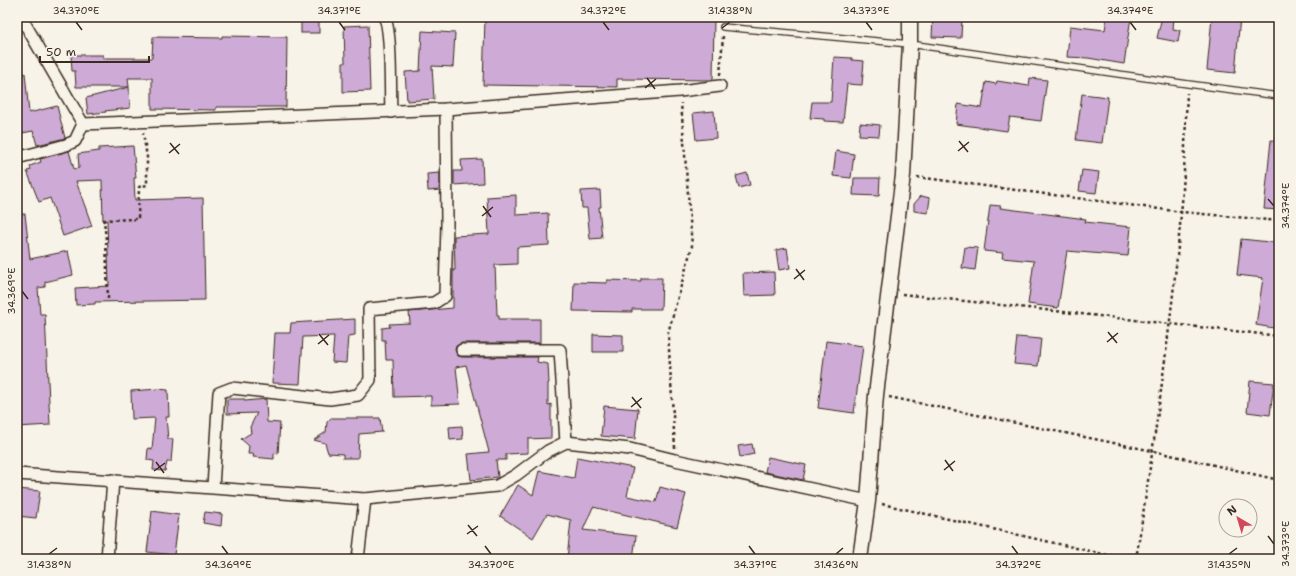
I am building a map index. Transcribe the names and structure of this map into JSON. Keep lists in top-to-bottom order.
{
  "scale_bar": "50 m",
  "north": "top left",
  "coordinates": [
    "34.370°E",
    "34.371°E",
    "34.372°E",
    "31.438°N",
    "34.373°E",
    "34.374°E",
    "34.369°E",
    "31.436°N",
    "31.435°N"
  ]
}
